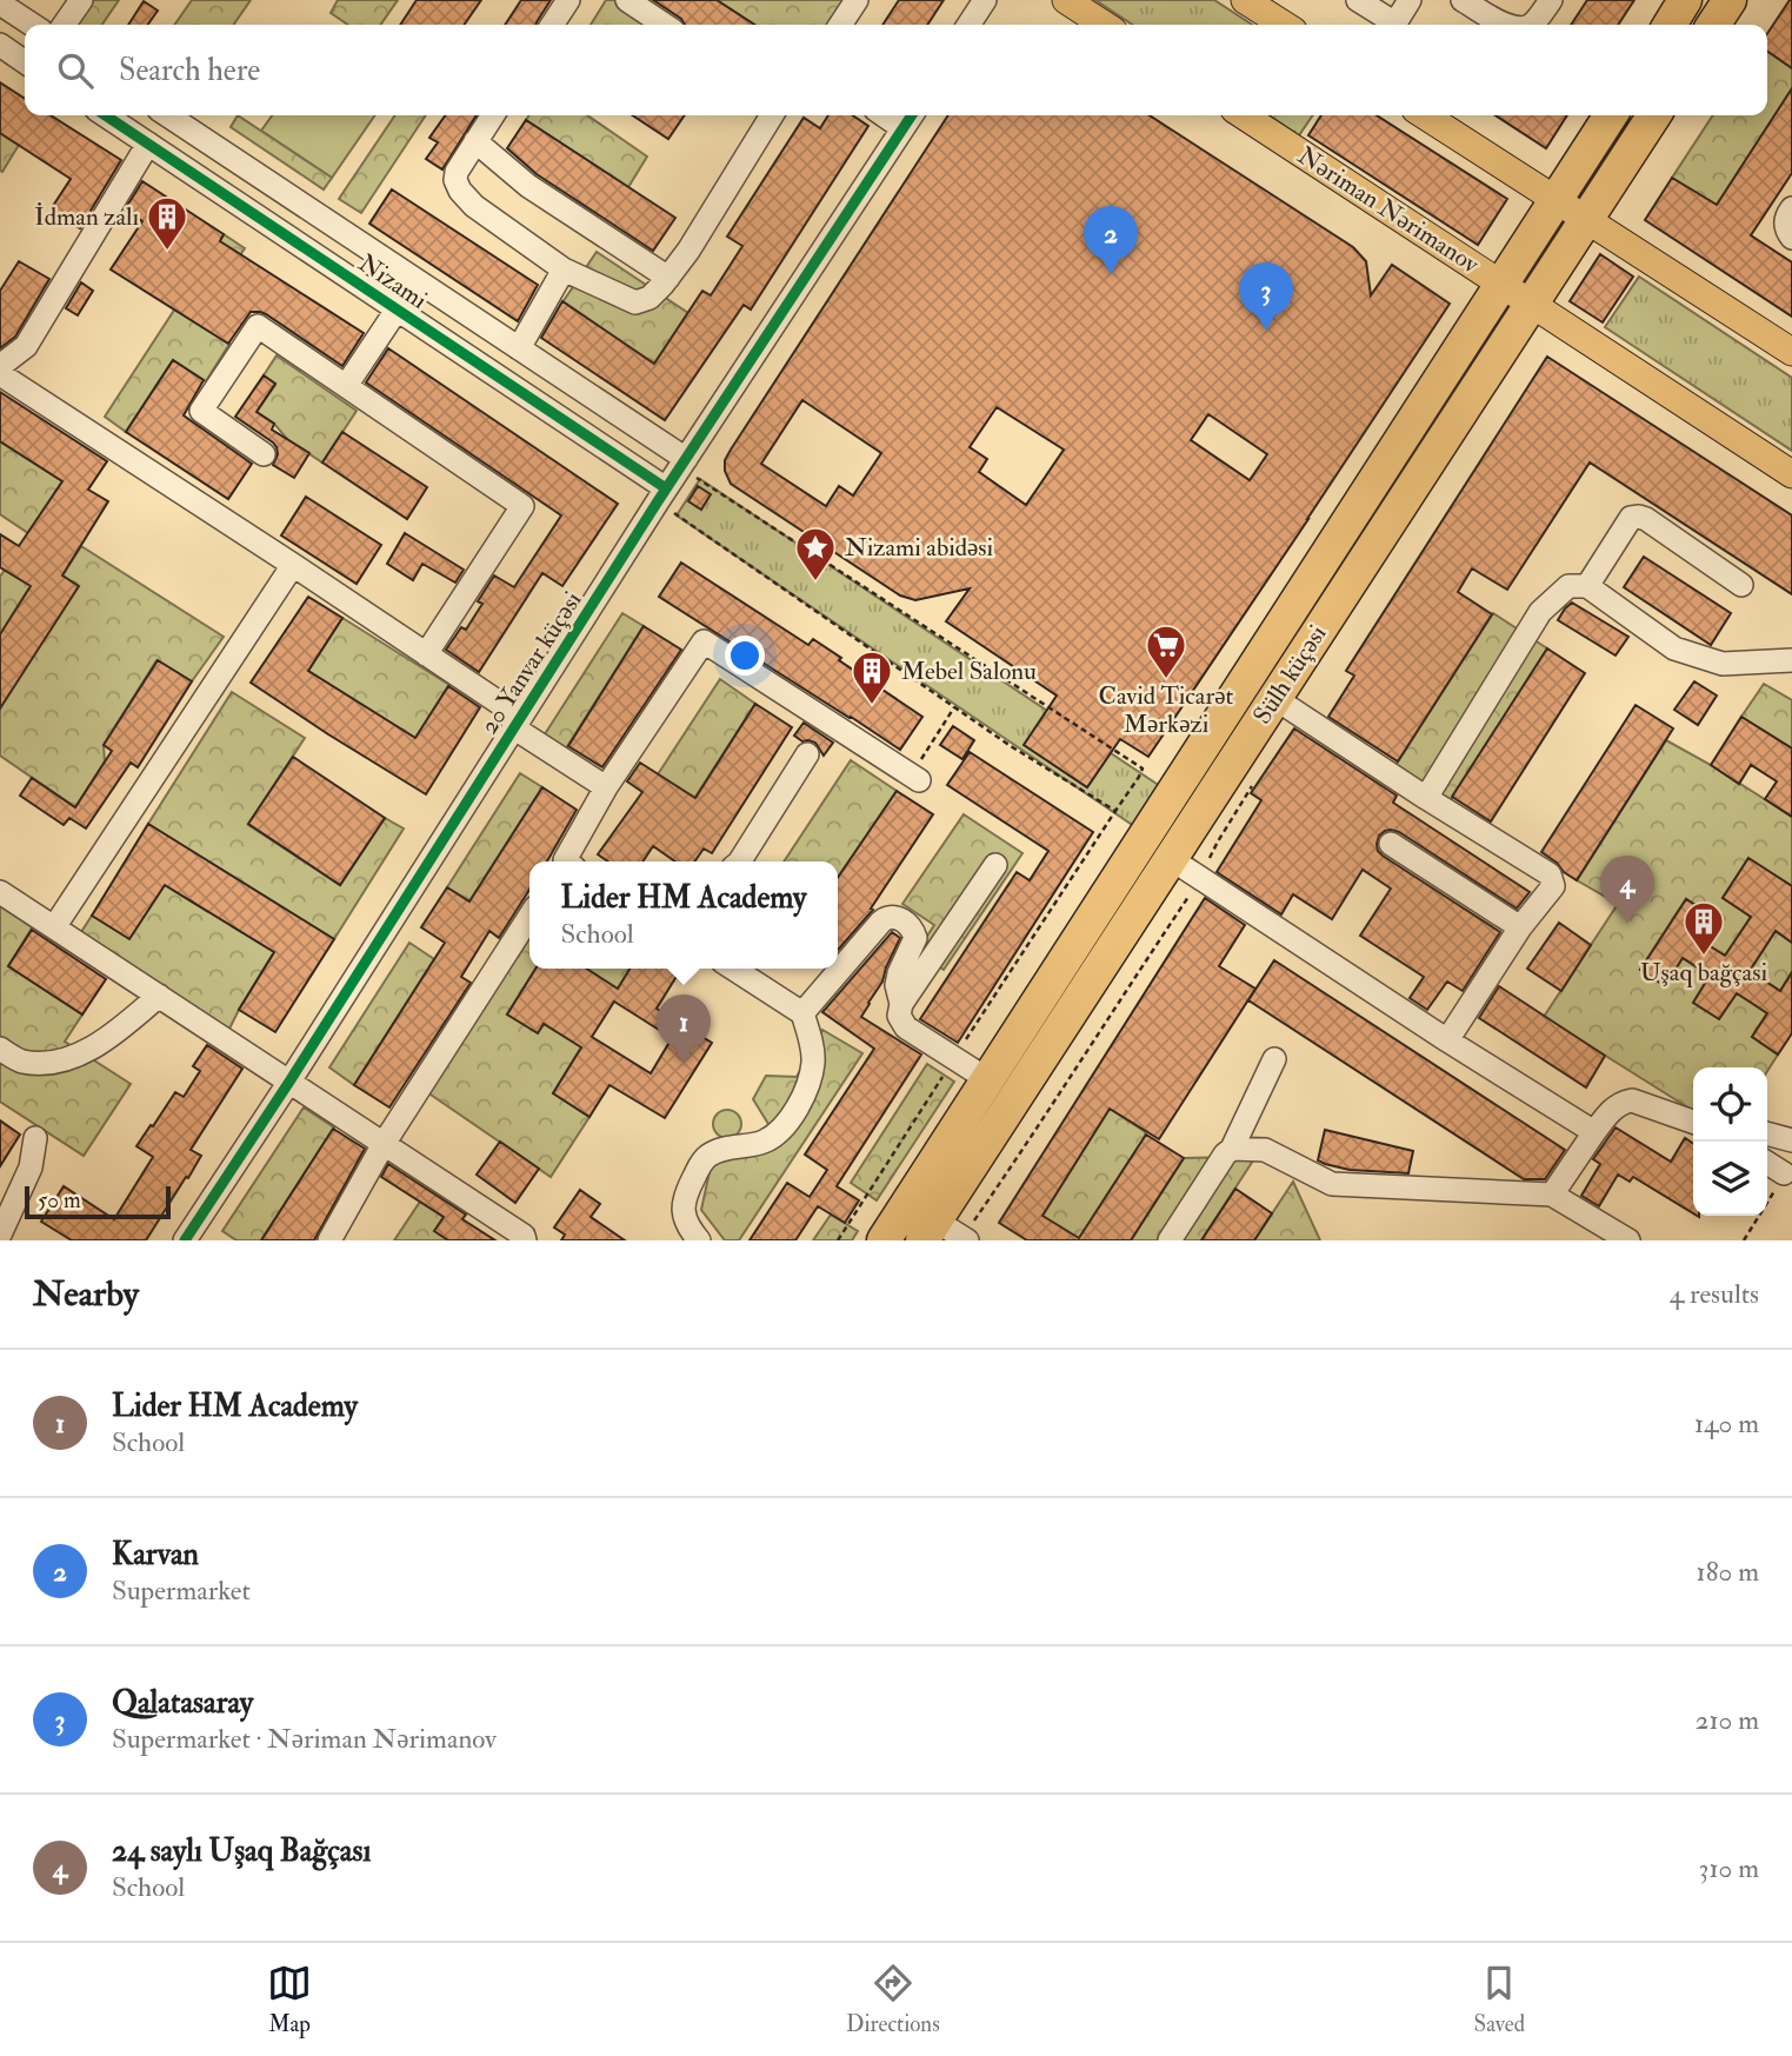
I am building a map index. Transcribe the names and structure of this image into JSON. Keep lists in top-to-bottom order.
{
  "streets": {
    "highway": ["Sülh küçəsi"],
    "main road": ["Nəriman Nərimanov"],
    "street": ["Nizami", "20 Yanvar küçəsi"]
  },
  "crossings": [
    ["Nəriman Nərimanov", "Sülh küçəsi"],
    ["Nizami", "20 Yanvar küçəsi"]
  ],
  "places": {
    "building": ["İdman zalı", "Mebel Salonu", "Uşaq bağçasi"],
    "place": ["Nizami abidәsi"],
    "supermarket": ["Cavid Ticarət Mərkəzi"]
  },
  "scale_bar": "50 m",
  "page": {
    "search": "Search here",
    "pins": [
      "2",
      "3",
      "4",
      "1"
    ],
    "popup": ["Lider HM Academy", "School"],
    "scale": "50 m",
    "heading": ["Nearby", "4 results"],
    "list": [
      {
        "mark": "1",
        "name": "Lider HM Academy",
        "note": "School",
        "value": "140 m"
      },
      {
        "mark": "2",
        "name": "Karvan",
        "note": "Supermarket",
        "value": "180 m"
      },
      {
        "mark": "3",
        "name": "Qalatasaray",
        "note": "Supermarket · Nəriman Nərimanov",
        "value": "210 m"
      },
      {
        "mark": "4",
        "name": "24 saylı Uşaq Bağçası",
        "note": "School",
        "value": "310 m"
      }
    ],
    "nav": ["Map", "Directions", "Saved"]
  }
}
